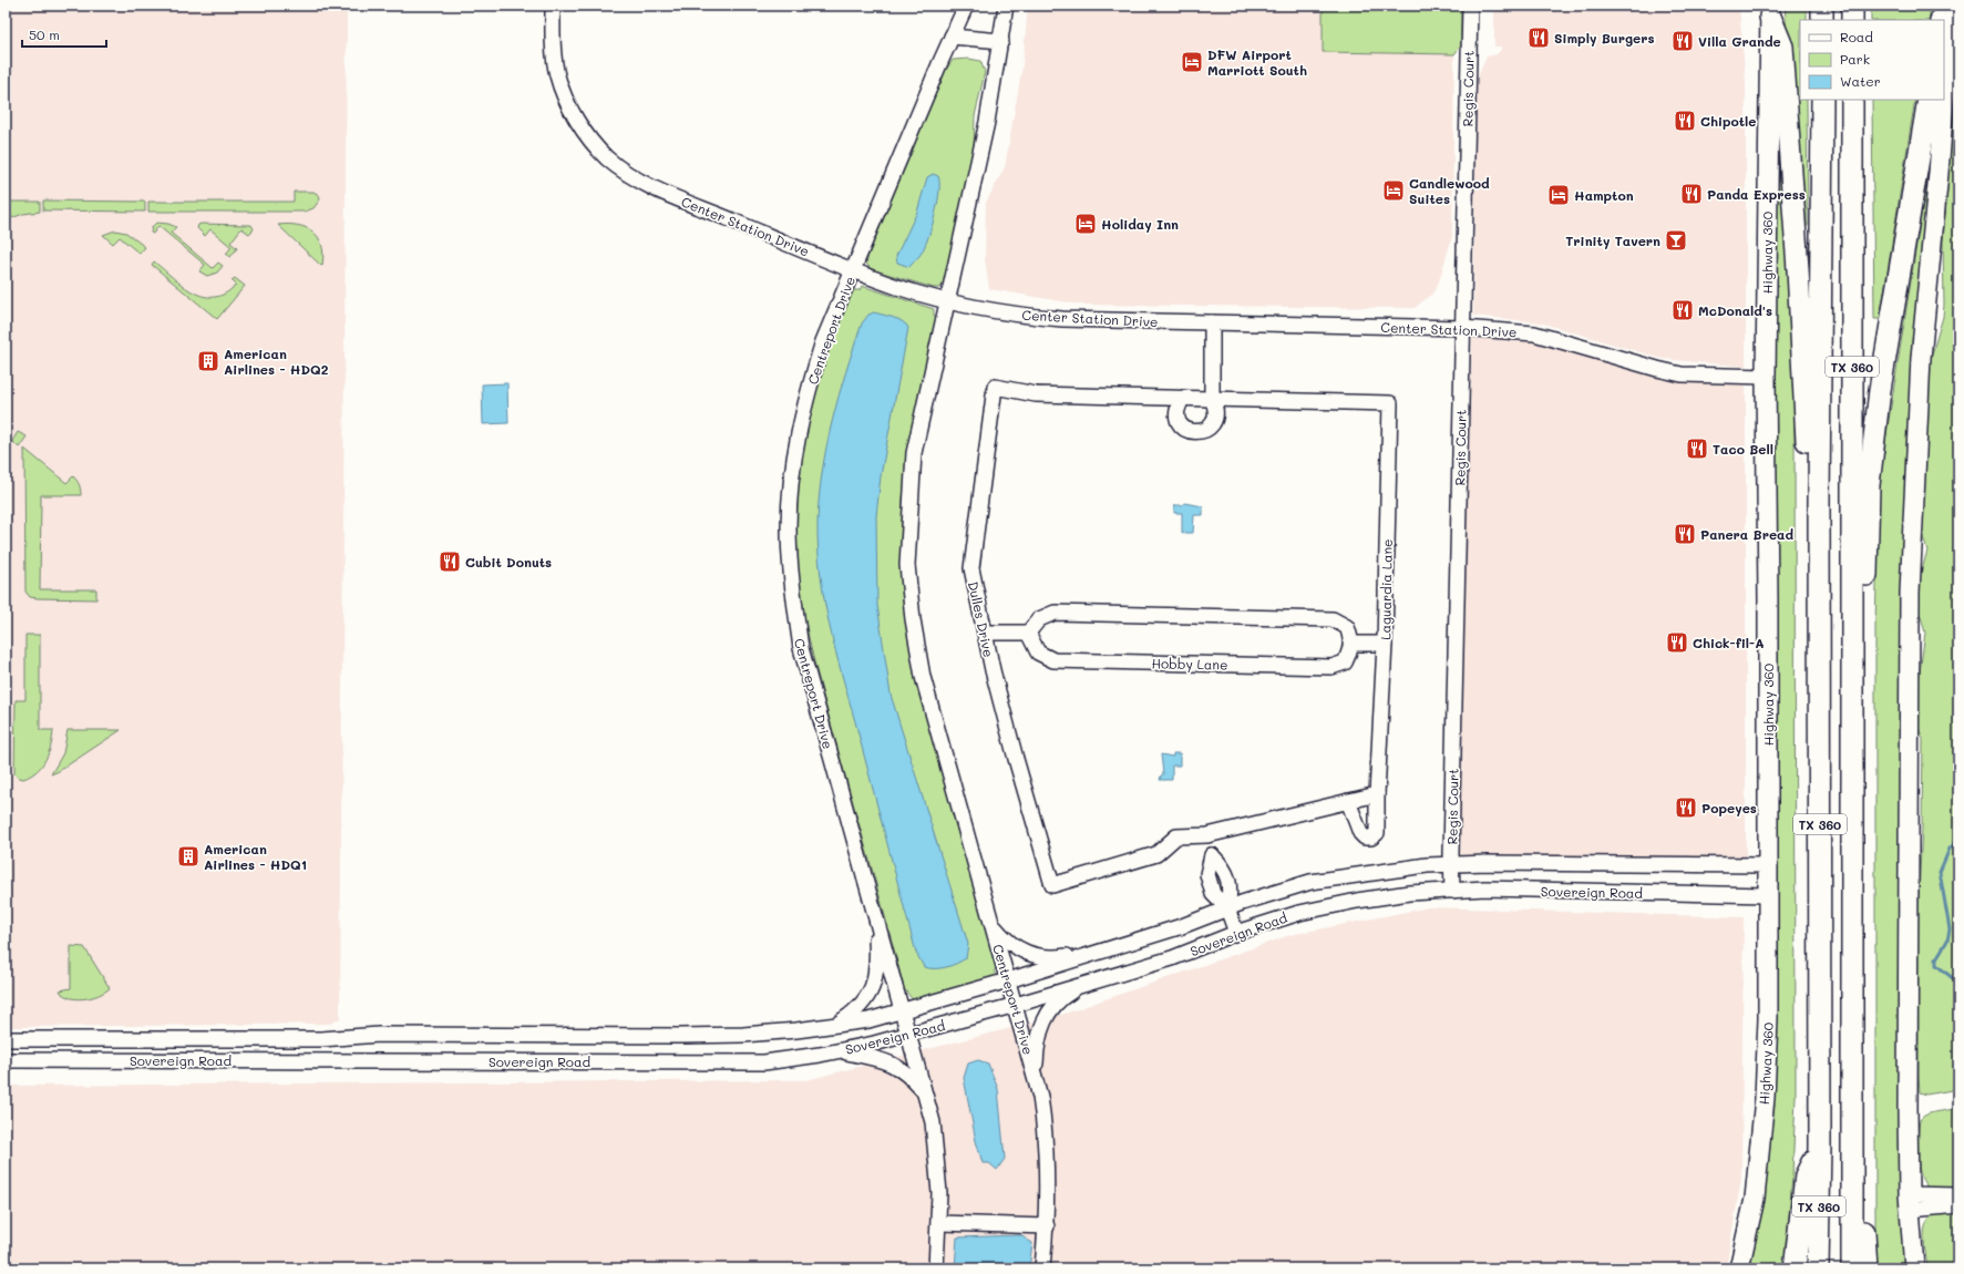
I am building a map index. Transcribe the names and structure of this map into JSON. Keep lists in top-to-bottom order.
{
  "streets": {
    "highway": ["TX 360"],
    "main road": ["Highway 360"],
    "street": [
      "Regis Court",
      "Center Station Drive",
      "Centreport Drive",
      "Laguardia Lane",
      "Dulles Drive",
      "Hobby Lane",
      "Sovereign Road"
    ]
  },
  "crossings": [
    ["Regis Court", "Center Station Drive"],
    ["Regis Court", "Sovereign Road"],
    ["Center Station Drive", "Highway 360"],
    ["Center Station Drive", "Centreport Drive"],
    ["Highway 360", "Sovereign Road"],
    ["Centreport Drive", "Sovereign Road"],
    ["Laguardia Lane", "Dulles Drive"]
  ],
  "places": {
    "restaurant": [
      "Simply Burgers",
      "Villa Grande",
      "Chipotle",
      "Panda Express",
      "McDonald's",
      "Taco Bell",
      "Panera Bread",
      "Cubit Donuts",
      "Chick-fil-A",
      "Popeyes"
    ],
    "hotel": [
      "DFW Airport Marriott South",
      "Candlewood Suites",
      "Hampton",
      "Holiday Inn"
    ],
    "bar": ["Trinity Tavern"],
    "building": ["American Airlines - HDQ2", "American Airlines - HDQ1"]
  },
  "legend": ["Road", "Park", "Water"],
  "scale_bar": "50 m"
}
